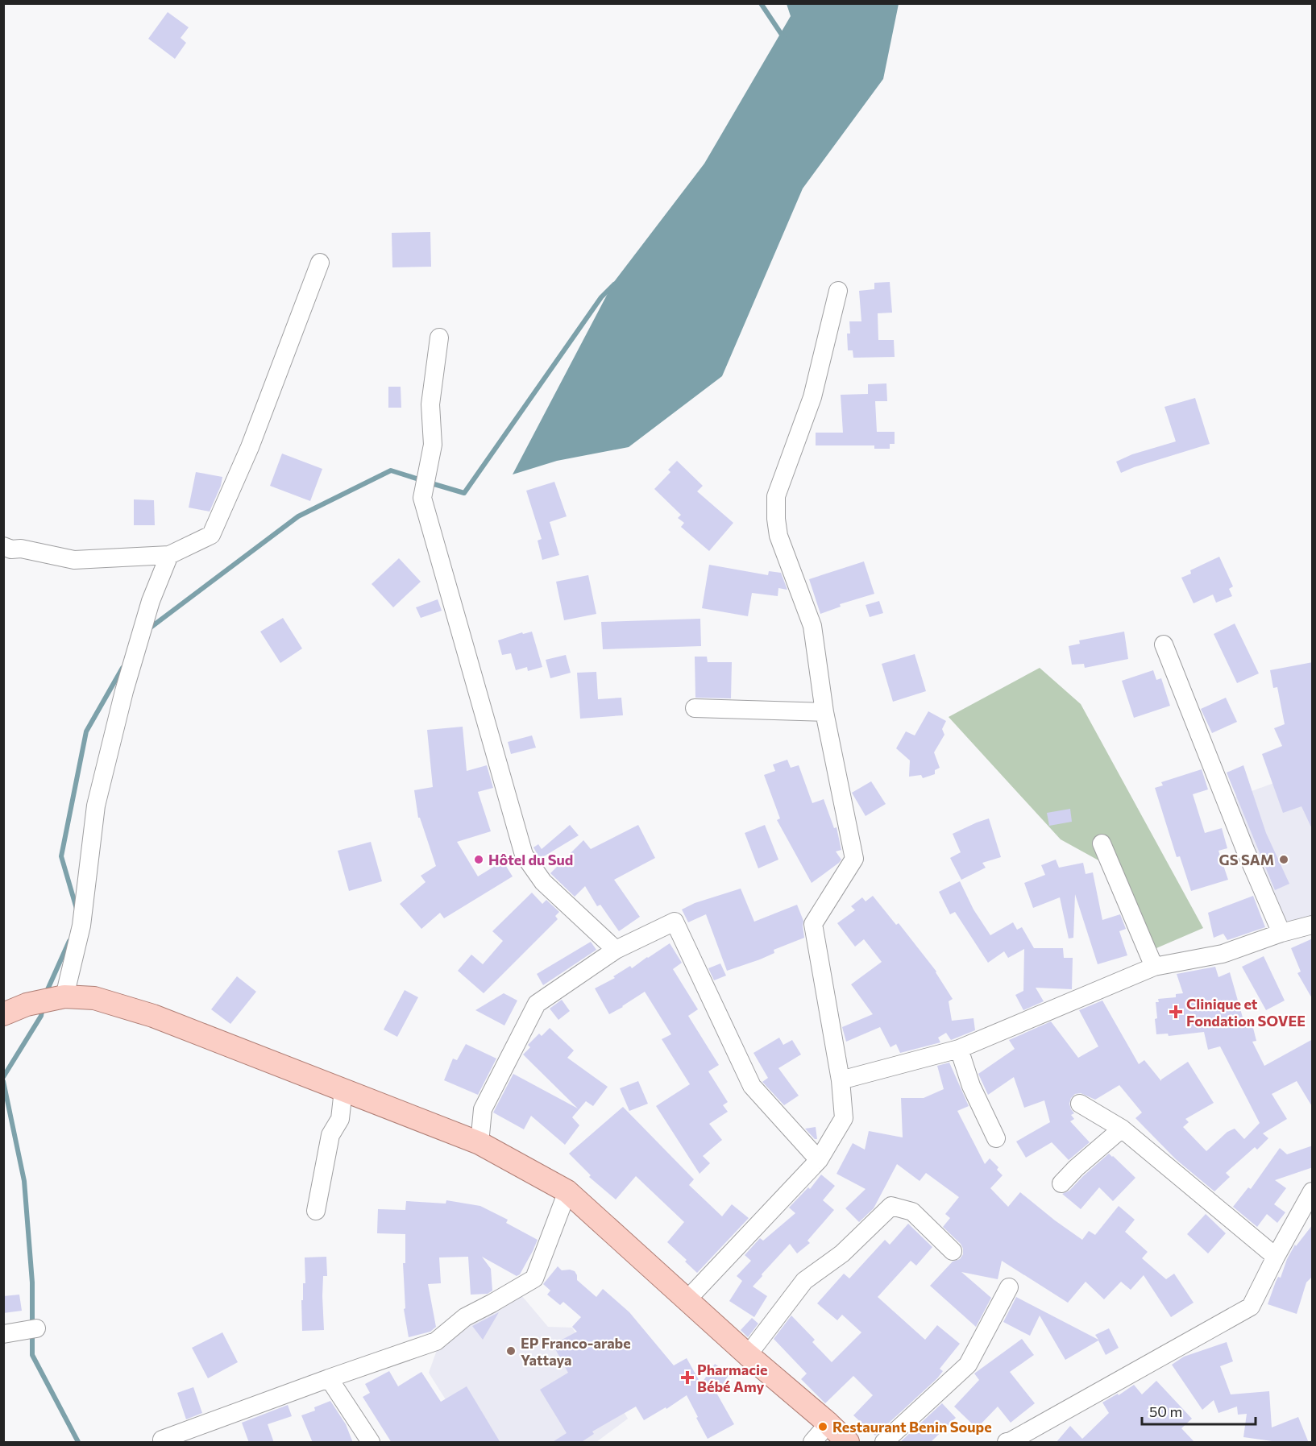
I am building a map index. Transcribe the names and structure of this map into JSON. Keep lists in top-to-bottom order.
{
  "places": {
    "other": [
      "Hôtel du Sud",
      "GS SAM",
      "EP Franco-arabe Yattaya",
      "Restaurant Benin Soupe"
    ],
    "health": ["Clinique et Fondation SOVEE", "Pharmacie Bébé Amy"]
  },
  "scale_bar": "50 m"
}
